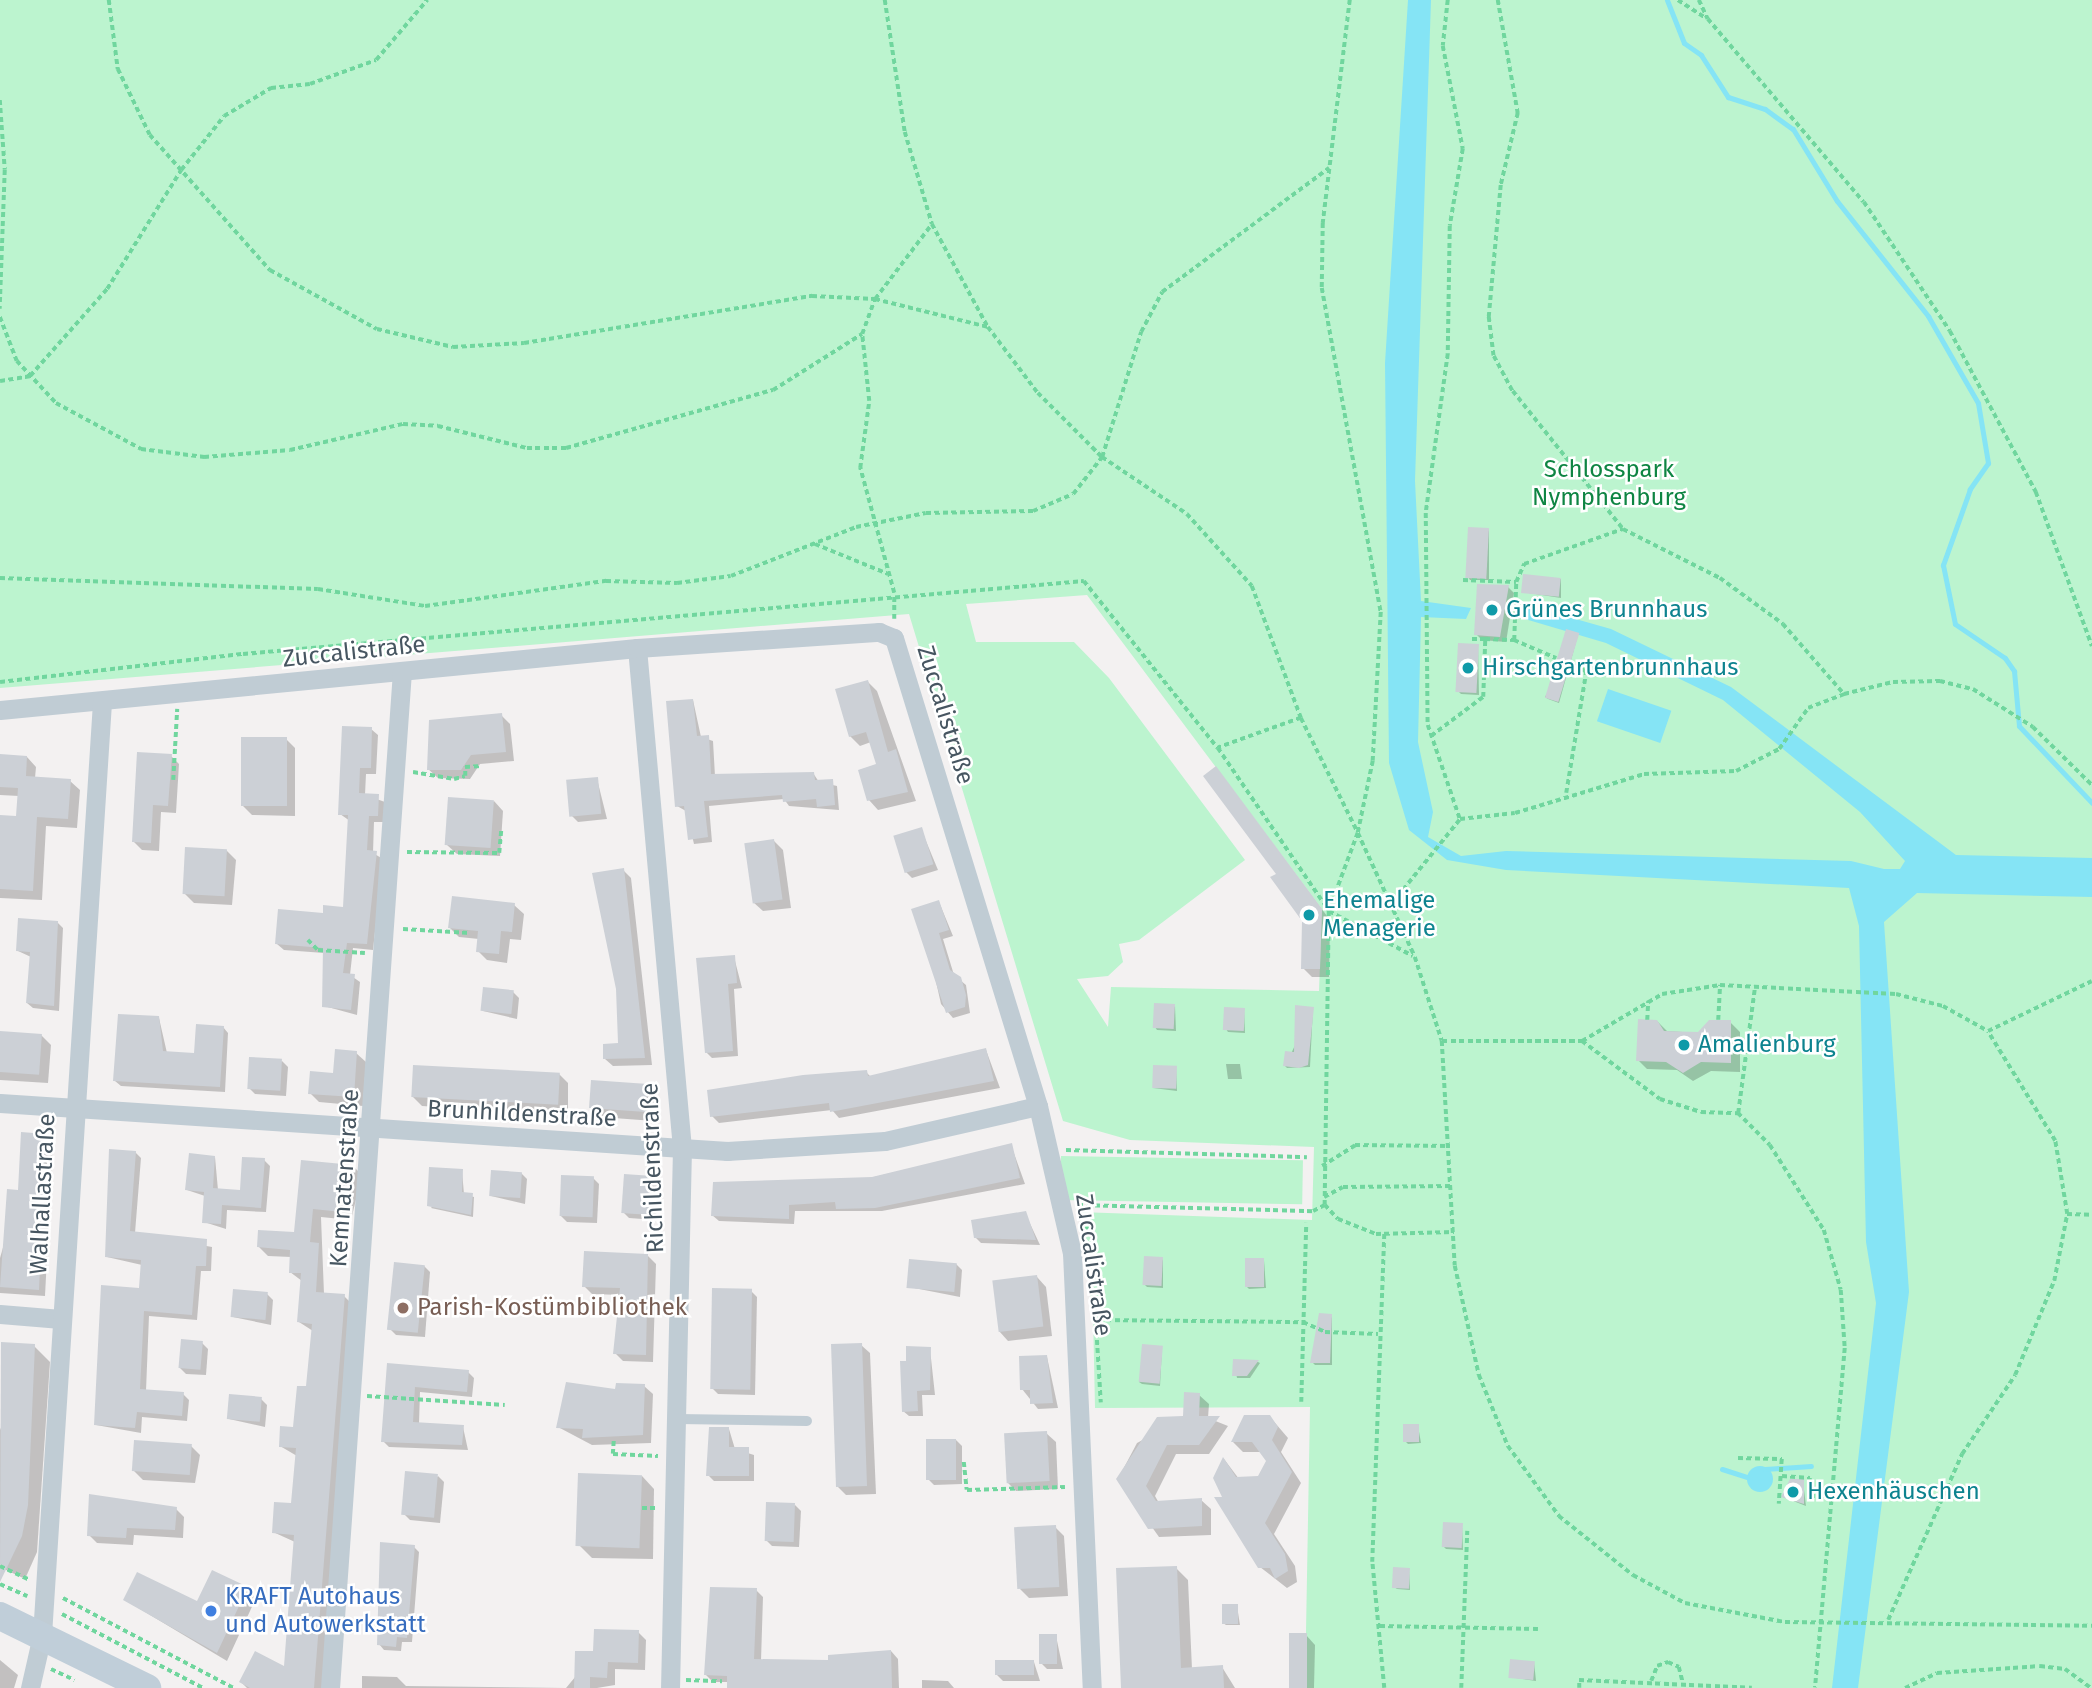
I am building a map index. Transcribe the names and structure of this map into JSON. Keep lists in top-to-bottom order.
{
  "streets": {
    "street": [
      "Zuccalistraße",
      "Brunhildenstraße",
      "Richildenstraße",
      "Kemnatenstraße",
      "Walhallastraße"
    ]
  },
  "crossings": [
    ["Zuccalistraße", "Brunhildenstraße"],
    ["Zuccalistraße", "Richildenstraße"],
    ["Zuccalistraße", "Kemnatenstraße"],
    ["Zuccalistraße", "Walhallastraße"],
    ["Brunhildenstraße", "Richildenstraße"],
    ["Brunhildenstraße", "Kemnatenstraße"],
    ["Brunhildenstraße", "Walhallastraße"]
  ],
  "parks": ["Schlosspark Nymphenburg"],
  "places": [
    "Grünes Brunnhaus",
    "Hirschgartenbrunnhaus",
    "Ehemalige Menagerie",
    "Amalienburg",
    "Parish-Kostümbibliothek",
    "Hexenhäuschen",
    "KRAFT Autohaus und Autowerkstatt"
  ]
}
